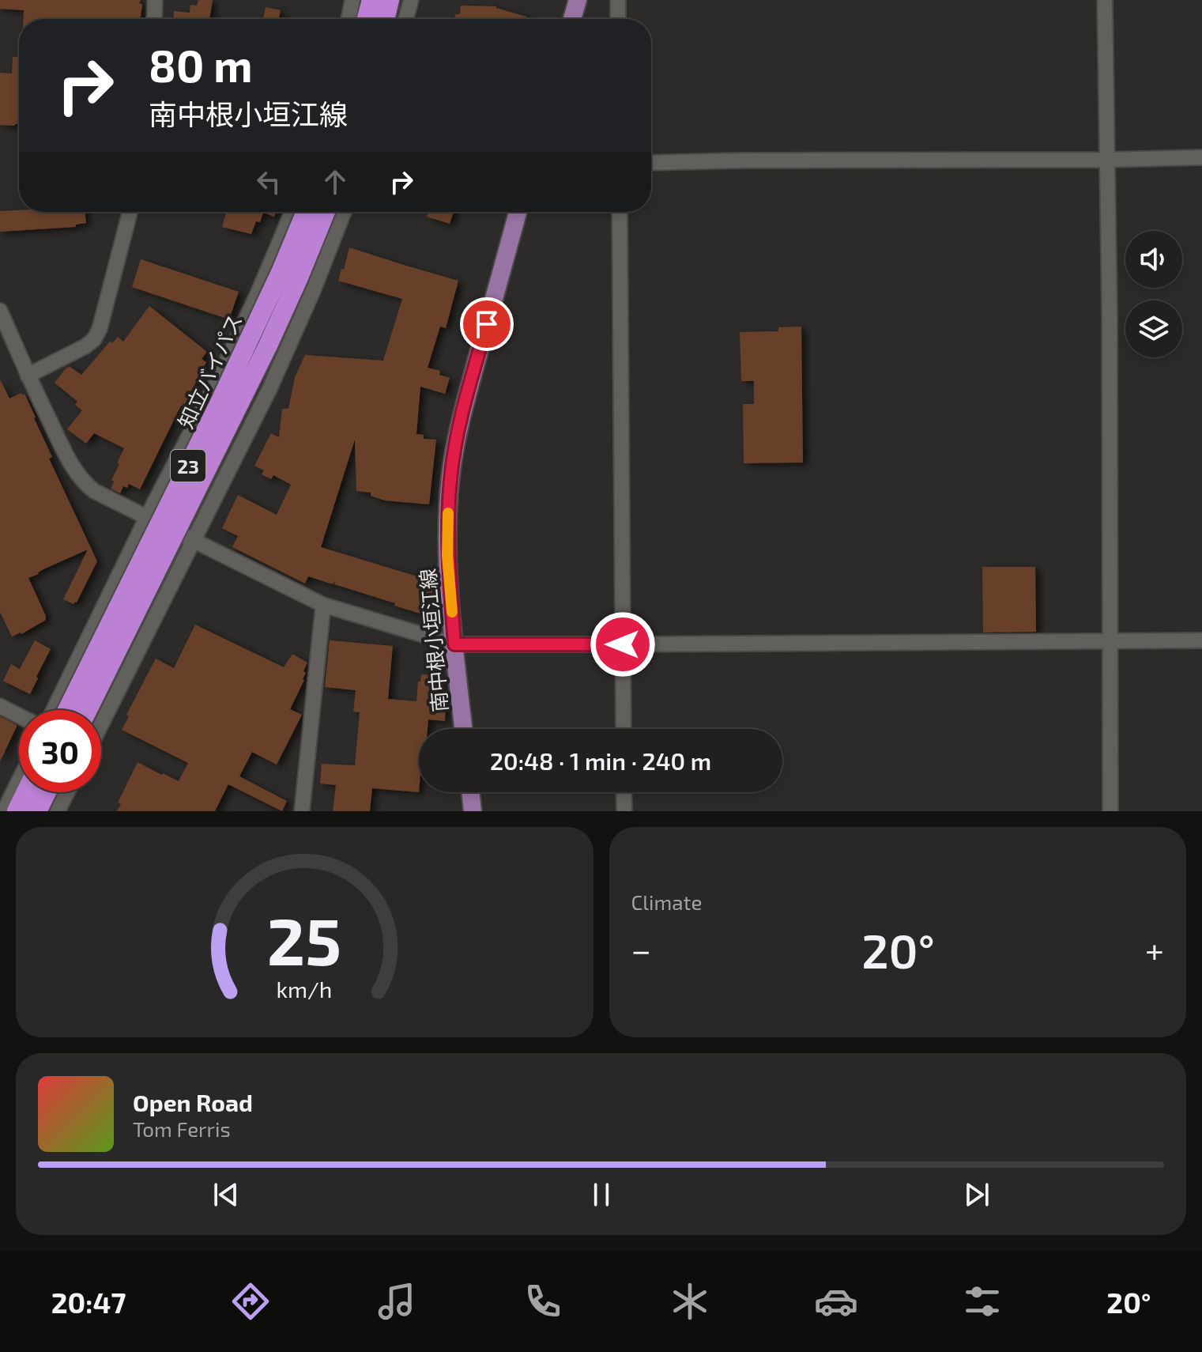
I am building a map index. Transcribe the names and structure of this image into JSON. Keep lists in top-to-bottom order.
{
  "streets": {
    "highway": ["知立バイパス", "23"],
    "main road": ["南中根小垣江線"]
  },
  "page": {
    "turn": ["80 m", "南中根小垣江線"],
    "limit": "30",
    "trip": "20:48 · 1 min · 240 m",
    "tile": "Climate",
    "heat": ["−", "20°", "+"],
    "song": ["Open Road", "Tom Ferris"],
    "tabs": ["20:47", "20°"],
    "gauge": ["25", "km/h"]
  }
}
